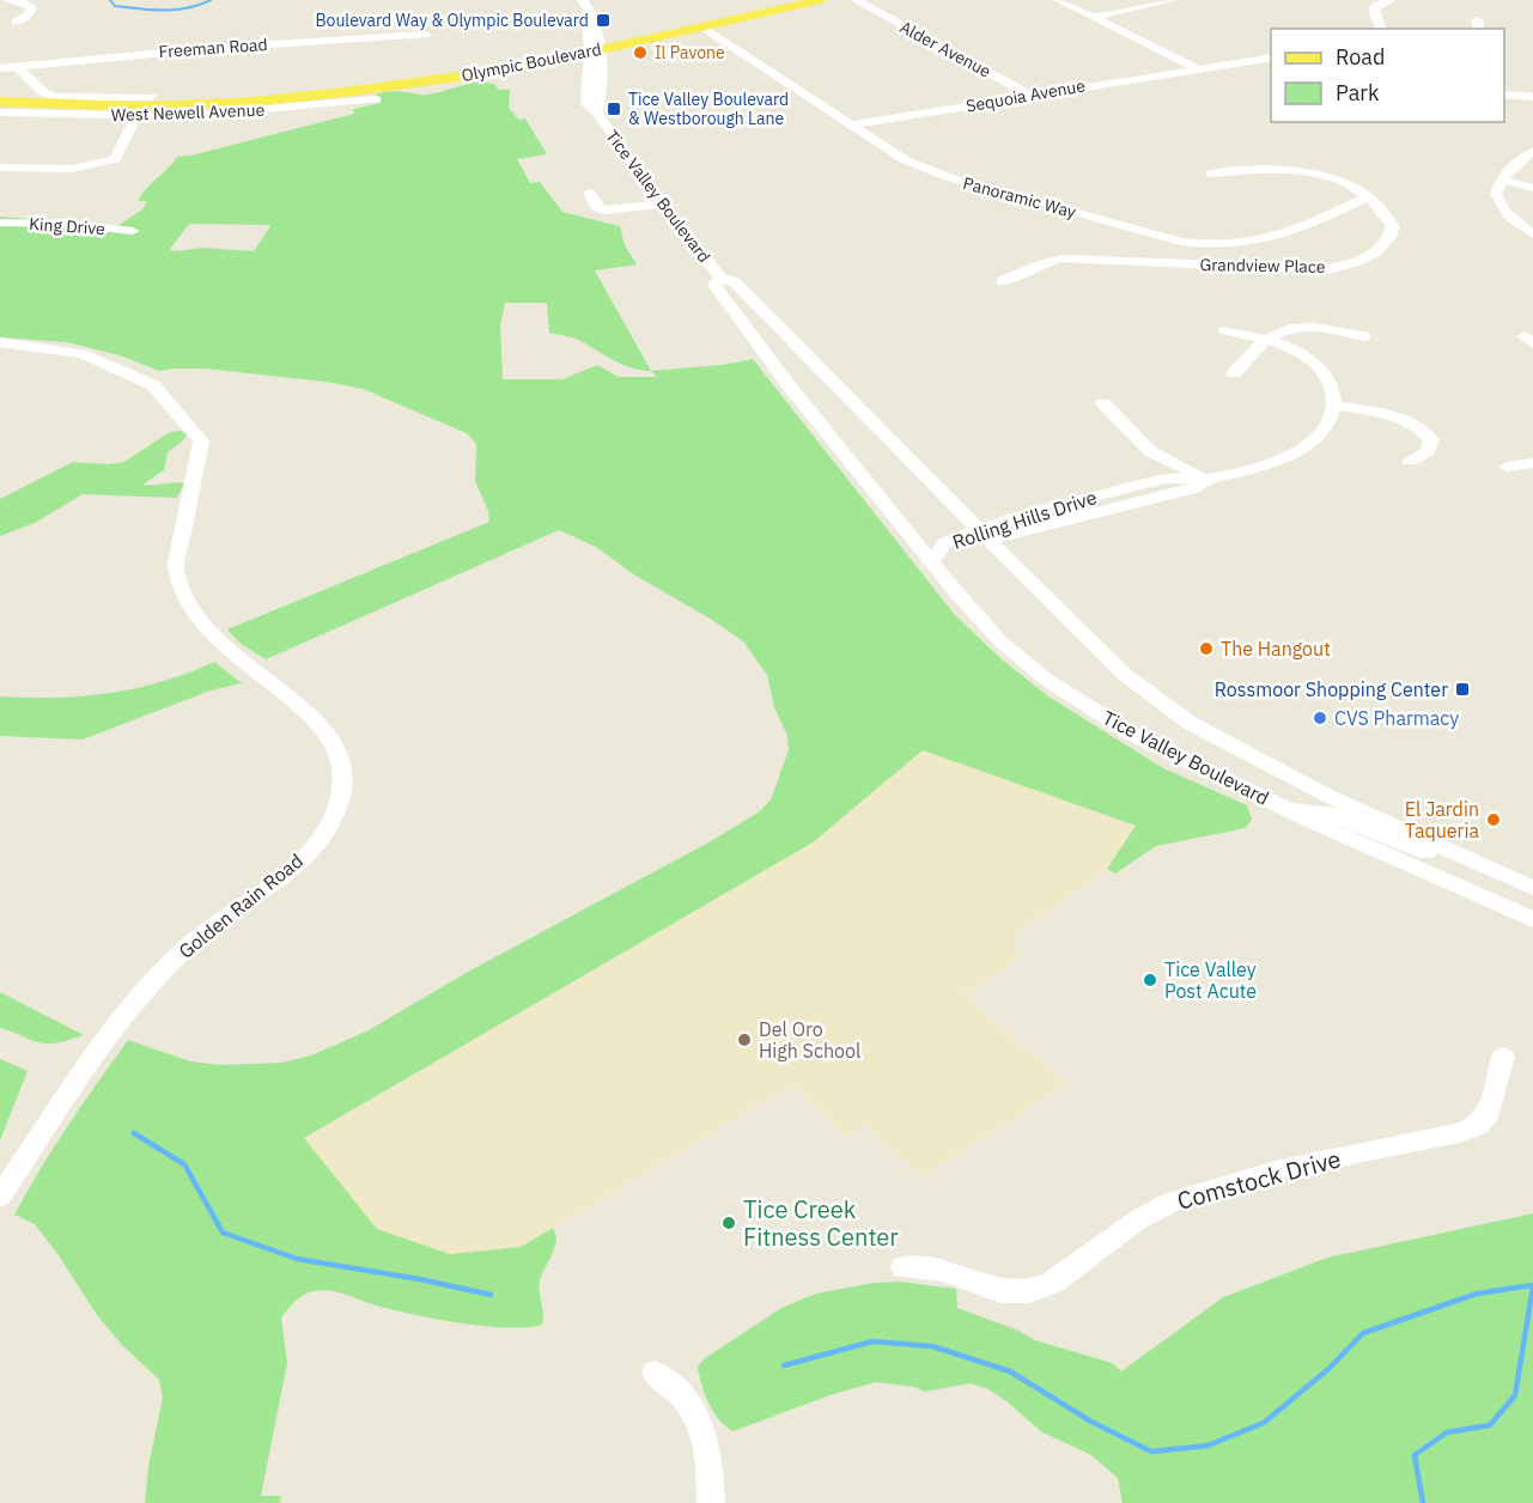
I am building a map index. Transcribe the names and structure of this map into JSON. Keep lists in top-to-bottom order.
{
  "streets": {
    "main road": ["Olympic Boulevard"],
    "street": [
      "Freeman Road",
      "Alder Avenue",
      "Sequoia Avenue",
      "West Newell Avenue",
      "Tice Valley Boulevard",
      "Panoramic Way",
      "King Drive",
      "Grandview Place",
      "Rolling Hills Drive",
      "Golden Rain Road",
      "Comstock Drive"
    ]
  },
  "crossings": [
    ["Alder Avenue", "Sequoia Avenue"],
    ["Olympic Boulevard", "Tice Valley Boulevard"],
    ["Olympic Boulevard", "Panoramic Way"],
    ["Sequoia Avenue", "Panoramic Way"],
    ["Tice Valley Boulevard", "Rolling Hills Drive"],
    ["Panoramic Way", "Grandview Place"]
  ],
  "places": {
    "transit": ["Boulevard Way & Olympic Boulevard", "Tice Valley Boulevard & Westborough Lane", "Rossmoor Shopping Center"],
    "other": [
      "Il Pavone",
      "The Hangout",
      "CVS Pharmacy",
      "El Jardin Taqueria",
      "Tice Valley Post Acute",
      "Del Oro High School",
      "Tice Creek Fitness Center"
    ]
  },
  "legend": ["Road", "Park"]
}
